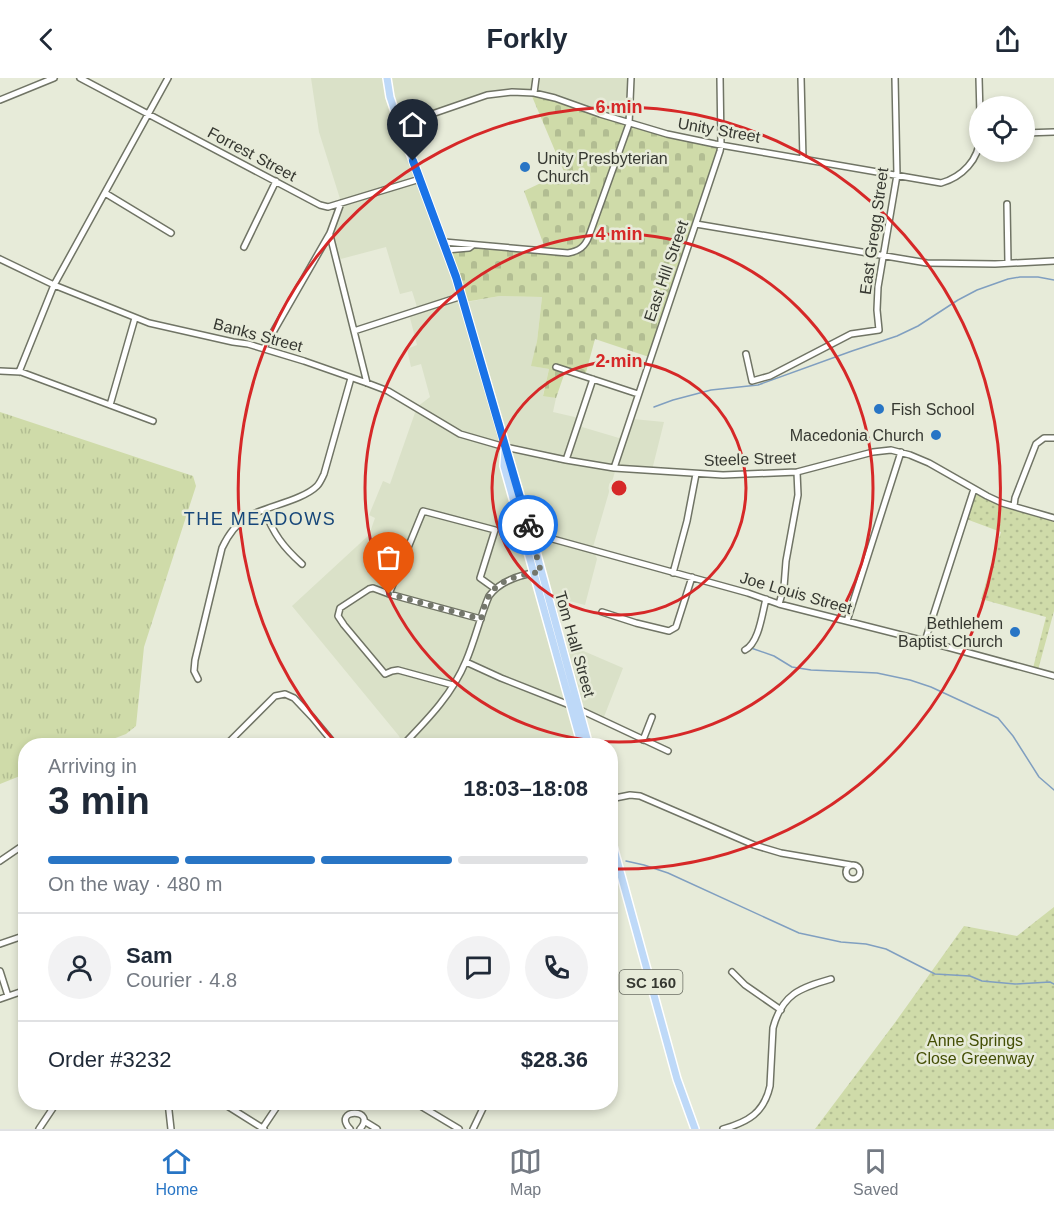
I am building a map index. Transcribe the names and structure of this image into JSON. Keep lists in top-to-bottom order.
{
  "streets": {
    "main road": ["Tom Hall Street", "SC 160"],
    "street": [
      "Unity Street",
      "Forrest Street",
      "East Gregg Street",
      "East Hill Street",
      "Banks Street",
      "Steele Street",
      "Joe Louis Street"
    ]
  },
  "crossings": [
    ["Unity Street", "East Gregg Street"],
    ["Unity Street", "East Hill Street"],
    ["Unity Street", "Tom Hall Street"],
    ["Forrest Street", "Tom Hall Street"],
    ["East Hill Street", "Steele Street"],
    ["Banks Street", "Steele Street"],
    ["Banks Street", "Tom Hall Street"],
    ["Steele Street", "Tom Hall Street"],
    ["Joe Louis Street", "Tom Hall Street"]
  ],
  "districts": ["THE MEADOWS"],
  "parks": ["Anne Springs Close Greenway"],
  "places": [
    "Unity Presbyterian Church",
    "Fish School",
    "Macedonia Church",
    "Bethlehem Baptist Church"
  ],
  "page": {
    "header": "Forkly",
    "heading": ["3 min", "Arriving in", "18:03–18:08"],
    "panel": [
      "Sam",
      "Courier · 4.8",
      "Order #3232",
      "$28.36"
    ],
    "bar": "On the way · 480 m",
    "tabs": ["Home", "Map", "Saved"]
  },
  "rings": ["6 min", "4 min", "2 min"]
}
